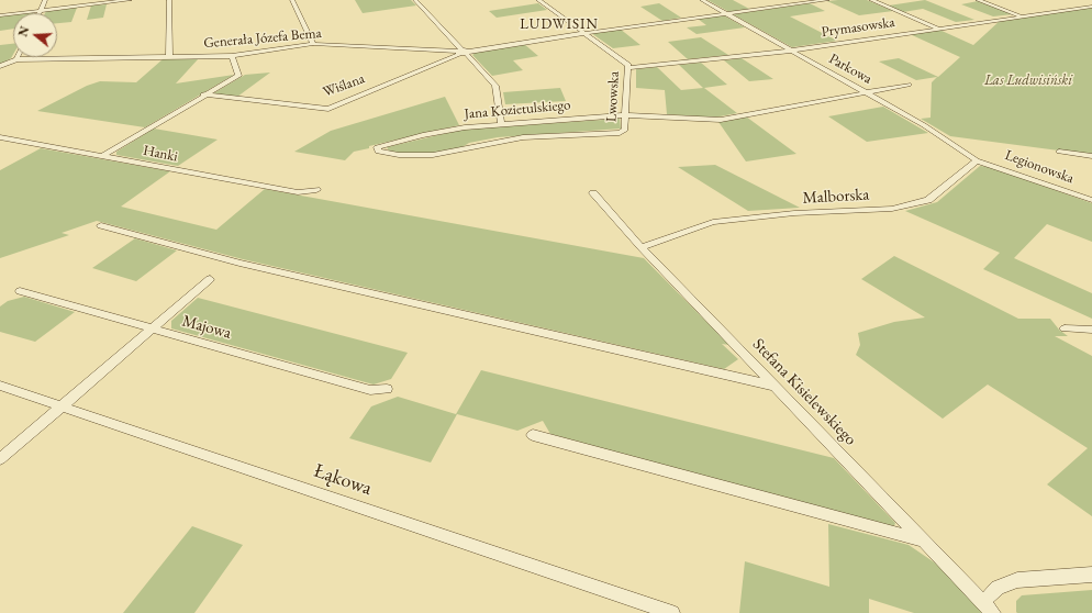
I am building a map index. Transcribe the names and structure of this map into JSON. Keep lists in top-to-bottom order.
{
  "streets": {
    "street": [
      "Prymasowska",
      "Generała Józefa Bema",
      "Parkowa",
      "Wiślana",
      "Lwowska",
      "Jana Kozietulskiego",
      "Hanki",
      "Legionowska",
      "Malborska",
      "Majowa",
      "Stefana Kisielewskiego",
      "Łąkowa"
    ]
  },
  "crossings": [
    ["Prymasowska", "Parkowa"],
    ["Prymasowska", "Lwowska"],
    ["Generała Józefa Bema", "Wiślana"],
    ["Parkowa", "Jana Kozietulskiego"],
    ["Parkowa", "Legionowska"],
    ["Parkowa", "Malborska"],
    ["Lwowska", "Jana Kozietulskiego"],
    ["Legionowska", "Malborska"],
    ["Malborska", "Stefana Kisielewskiego"]
  ],
  "districts": ["LUDWISIN"],
  "parks": ["Las Ludwisiński"],
  "north": "left"
}
